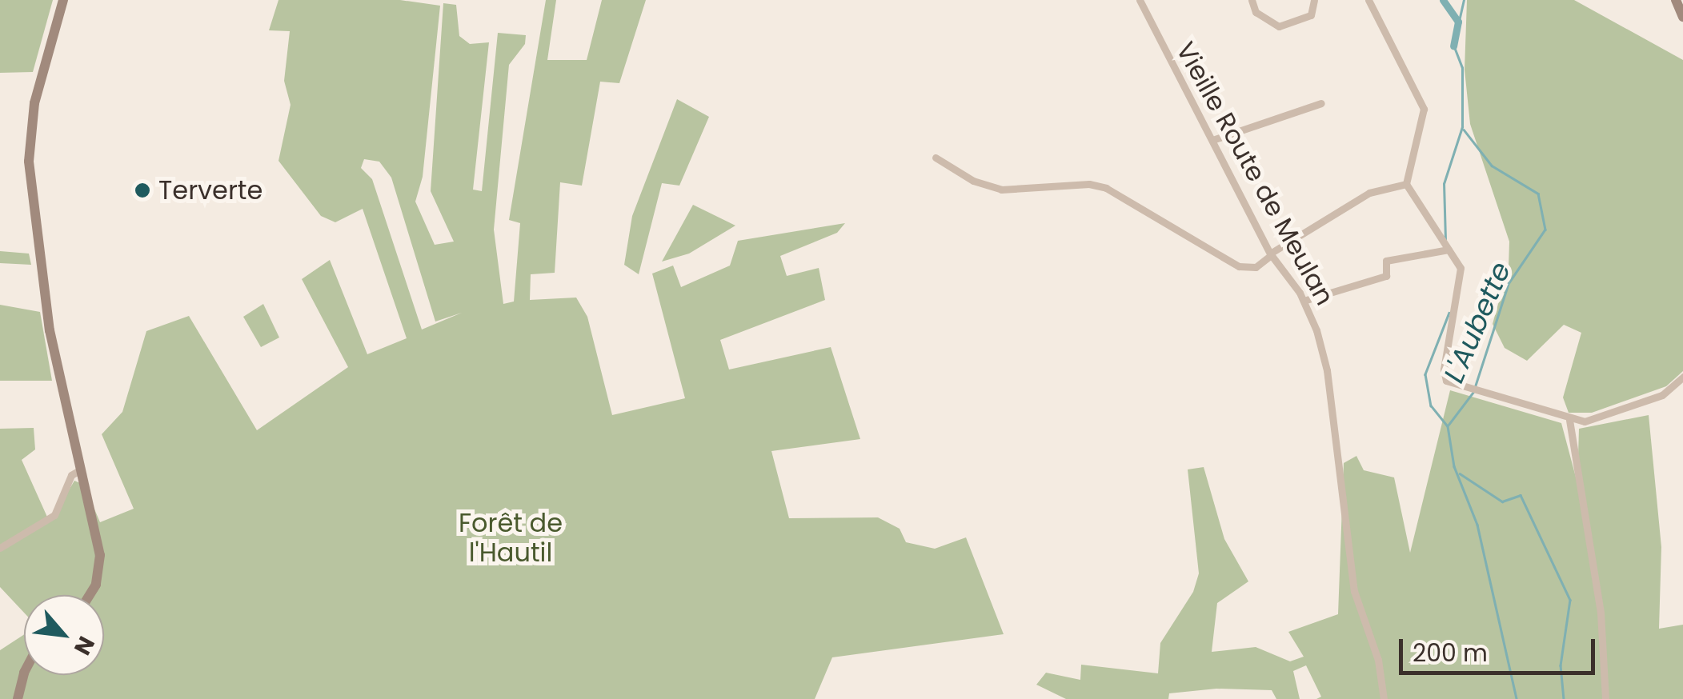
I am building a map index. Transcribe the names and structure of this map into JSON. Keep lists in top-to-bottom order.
{
  "streets": {
    "street": ["Vieille Route de Meulan"]
  },
  "water": ["L'Aubette"],
  "parks": ["Forêt de l'Hautil"],
  "places": ["Terverte"],
  "scale_bar": "200 m",
  "north": "bottom right"
}
